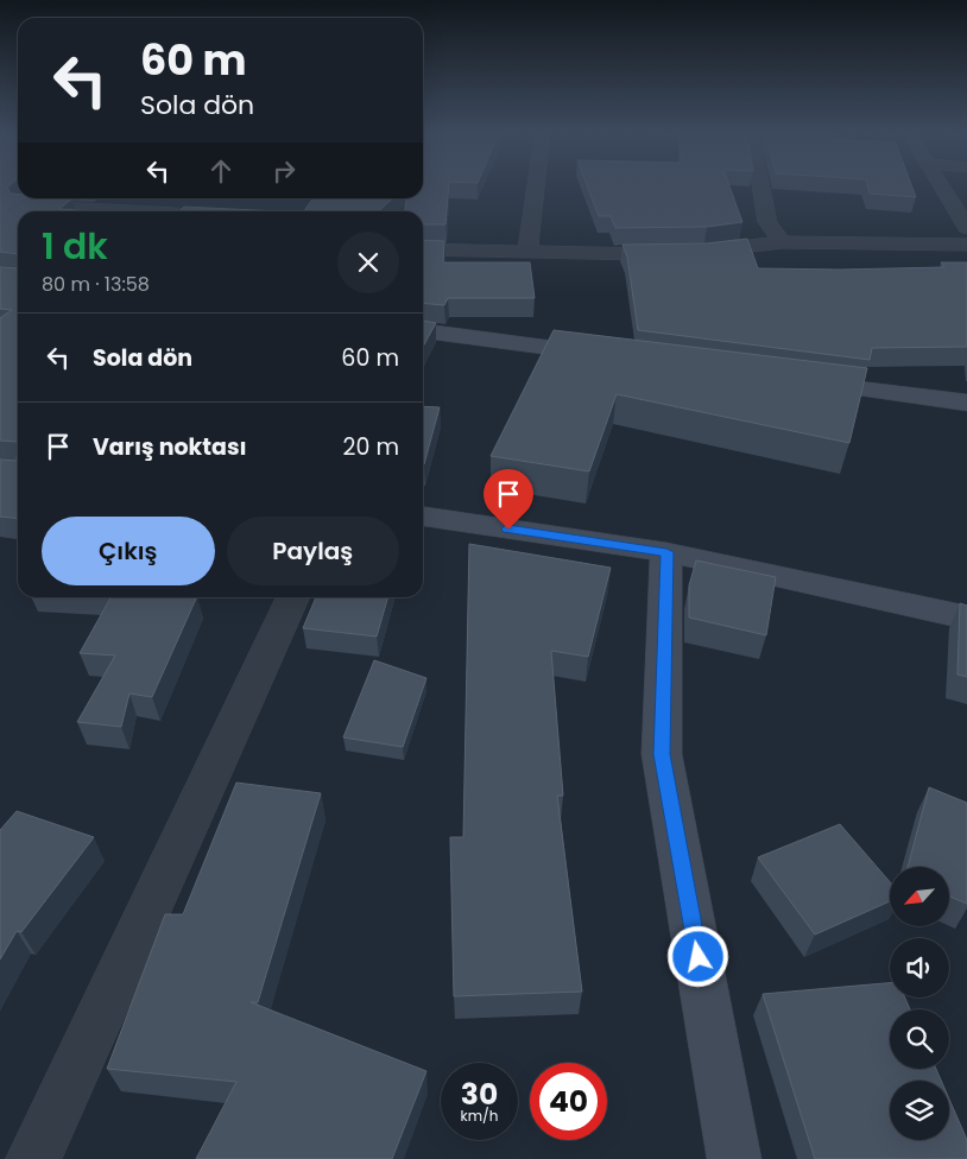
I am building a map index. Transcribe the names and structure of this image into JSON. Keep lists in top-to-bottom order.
{
  "north": "bottom left",
  "page": {
    "turn": ["60 m", "Sola dön"],
    "heading": ["1 dk", "80 m · 13:58"],
    "list": [
      {
        "name": "Sola dön",
        "value": "60 m"
      },
      {
        "name": "Varış noktası",
        "value": "20 m"
      }
    ],
    "buttons": ["Çıkış", "Paylaş"],
    "speed": "30 km/h",
    "limit": "40"
  }
}
